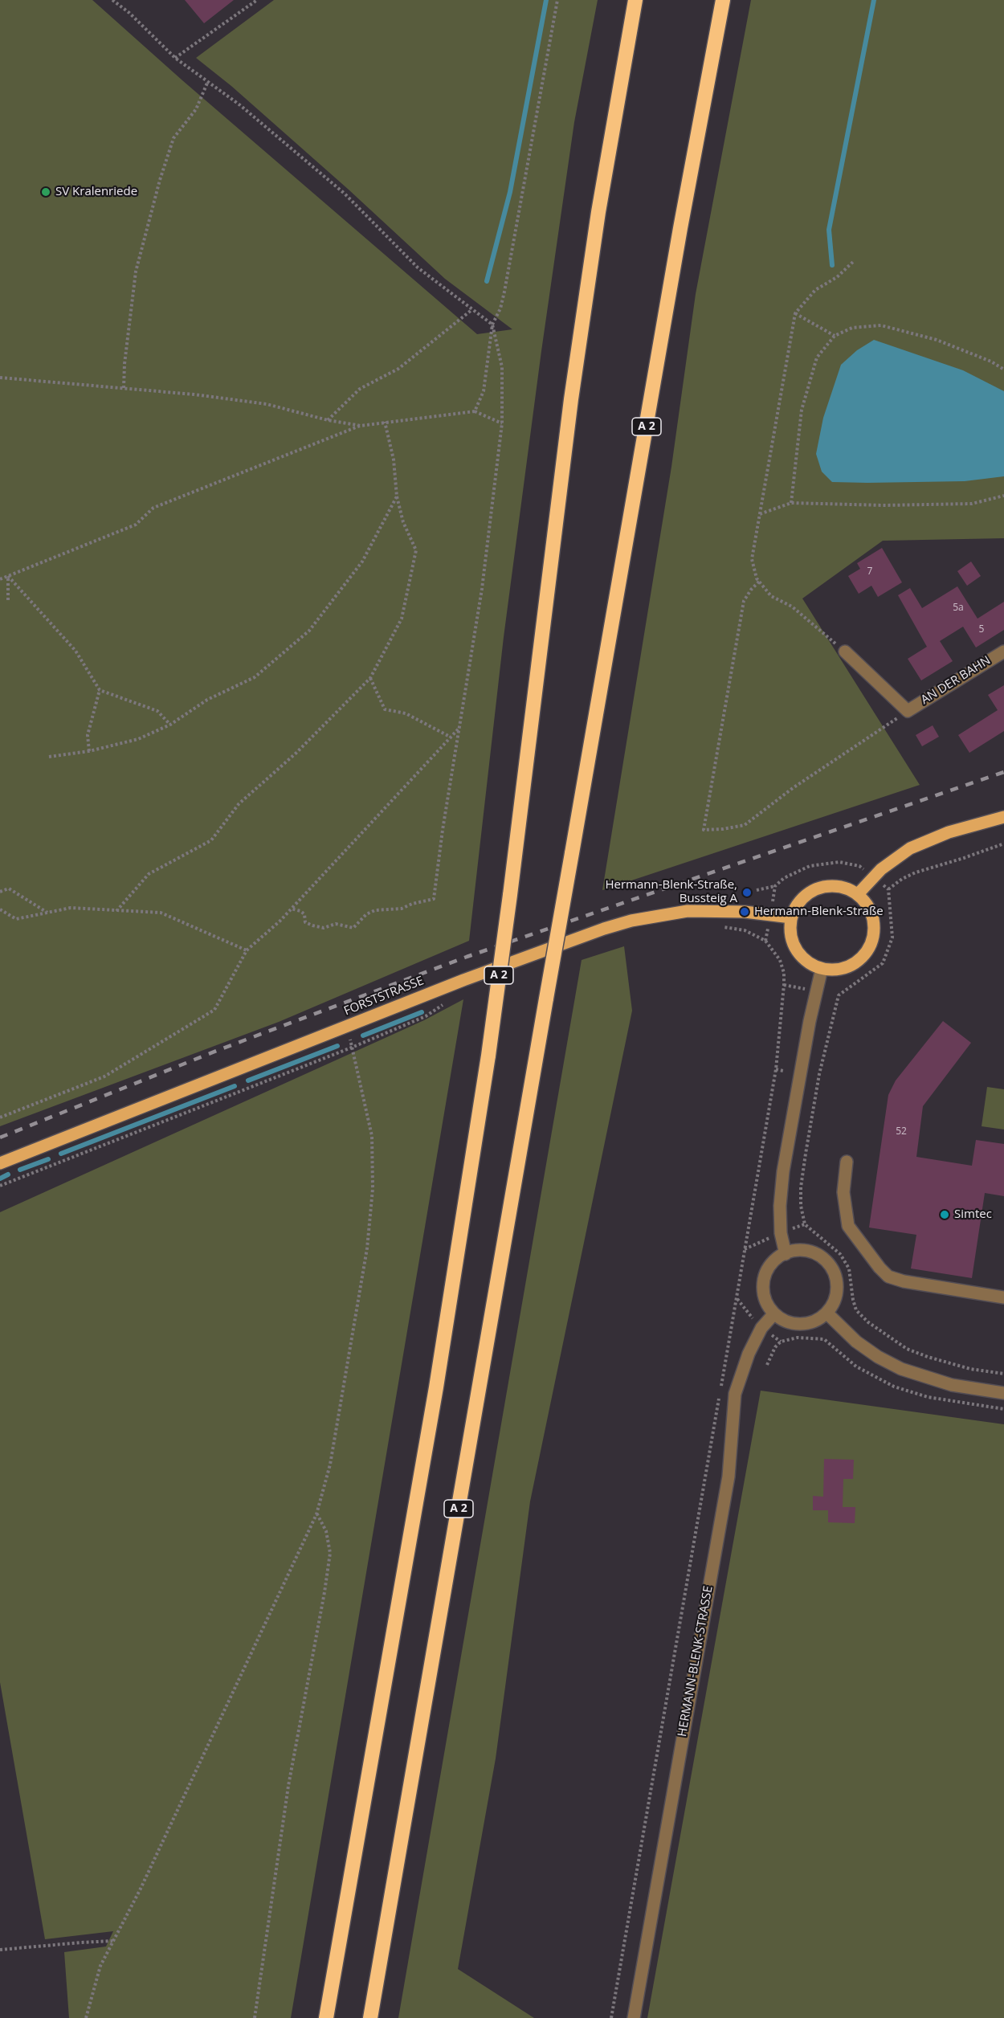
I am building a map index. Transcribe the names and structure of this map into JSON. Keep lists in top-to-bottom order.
{
  "streets": {
    "highway": ["A 2"],
    "main road": ["FORSTSTRASSE"],
    "street": ["AN DER BAHN", "HERMANN-BLENK-STRASSE"]
  },
  "places": [
    "SV Kralenriede",
    "Hermann-Blenk-Straße, Bussteig A",
    "Hermann-Blenk-Straße",
    "Simtec"
  ],
  "house_numbers": [
    "7",
    "5a",
    "5",
    "52"
  ]
}
